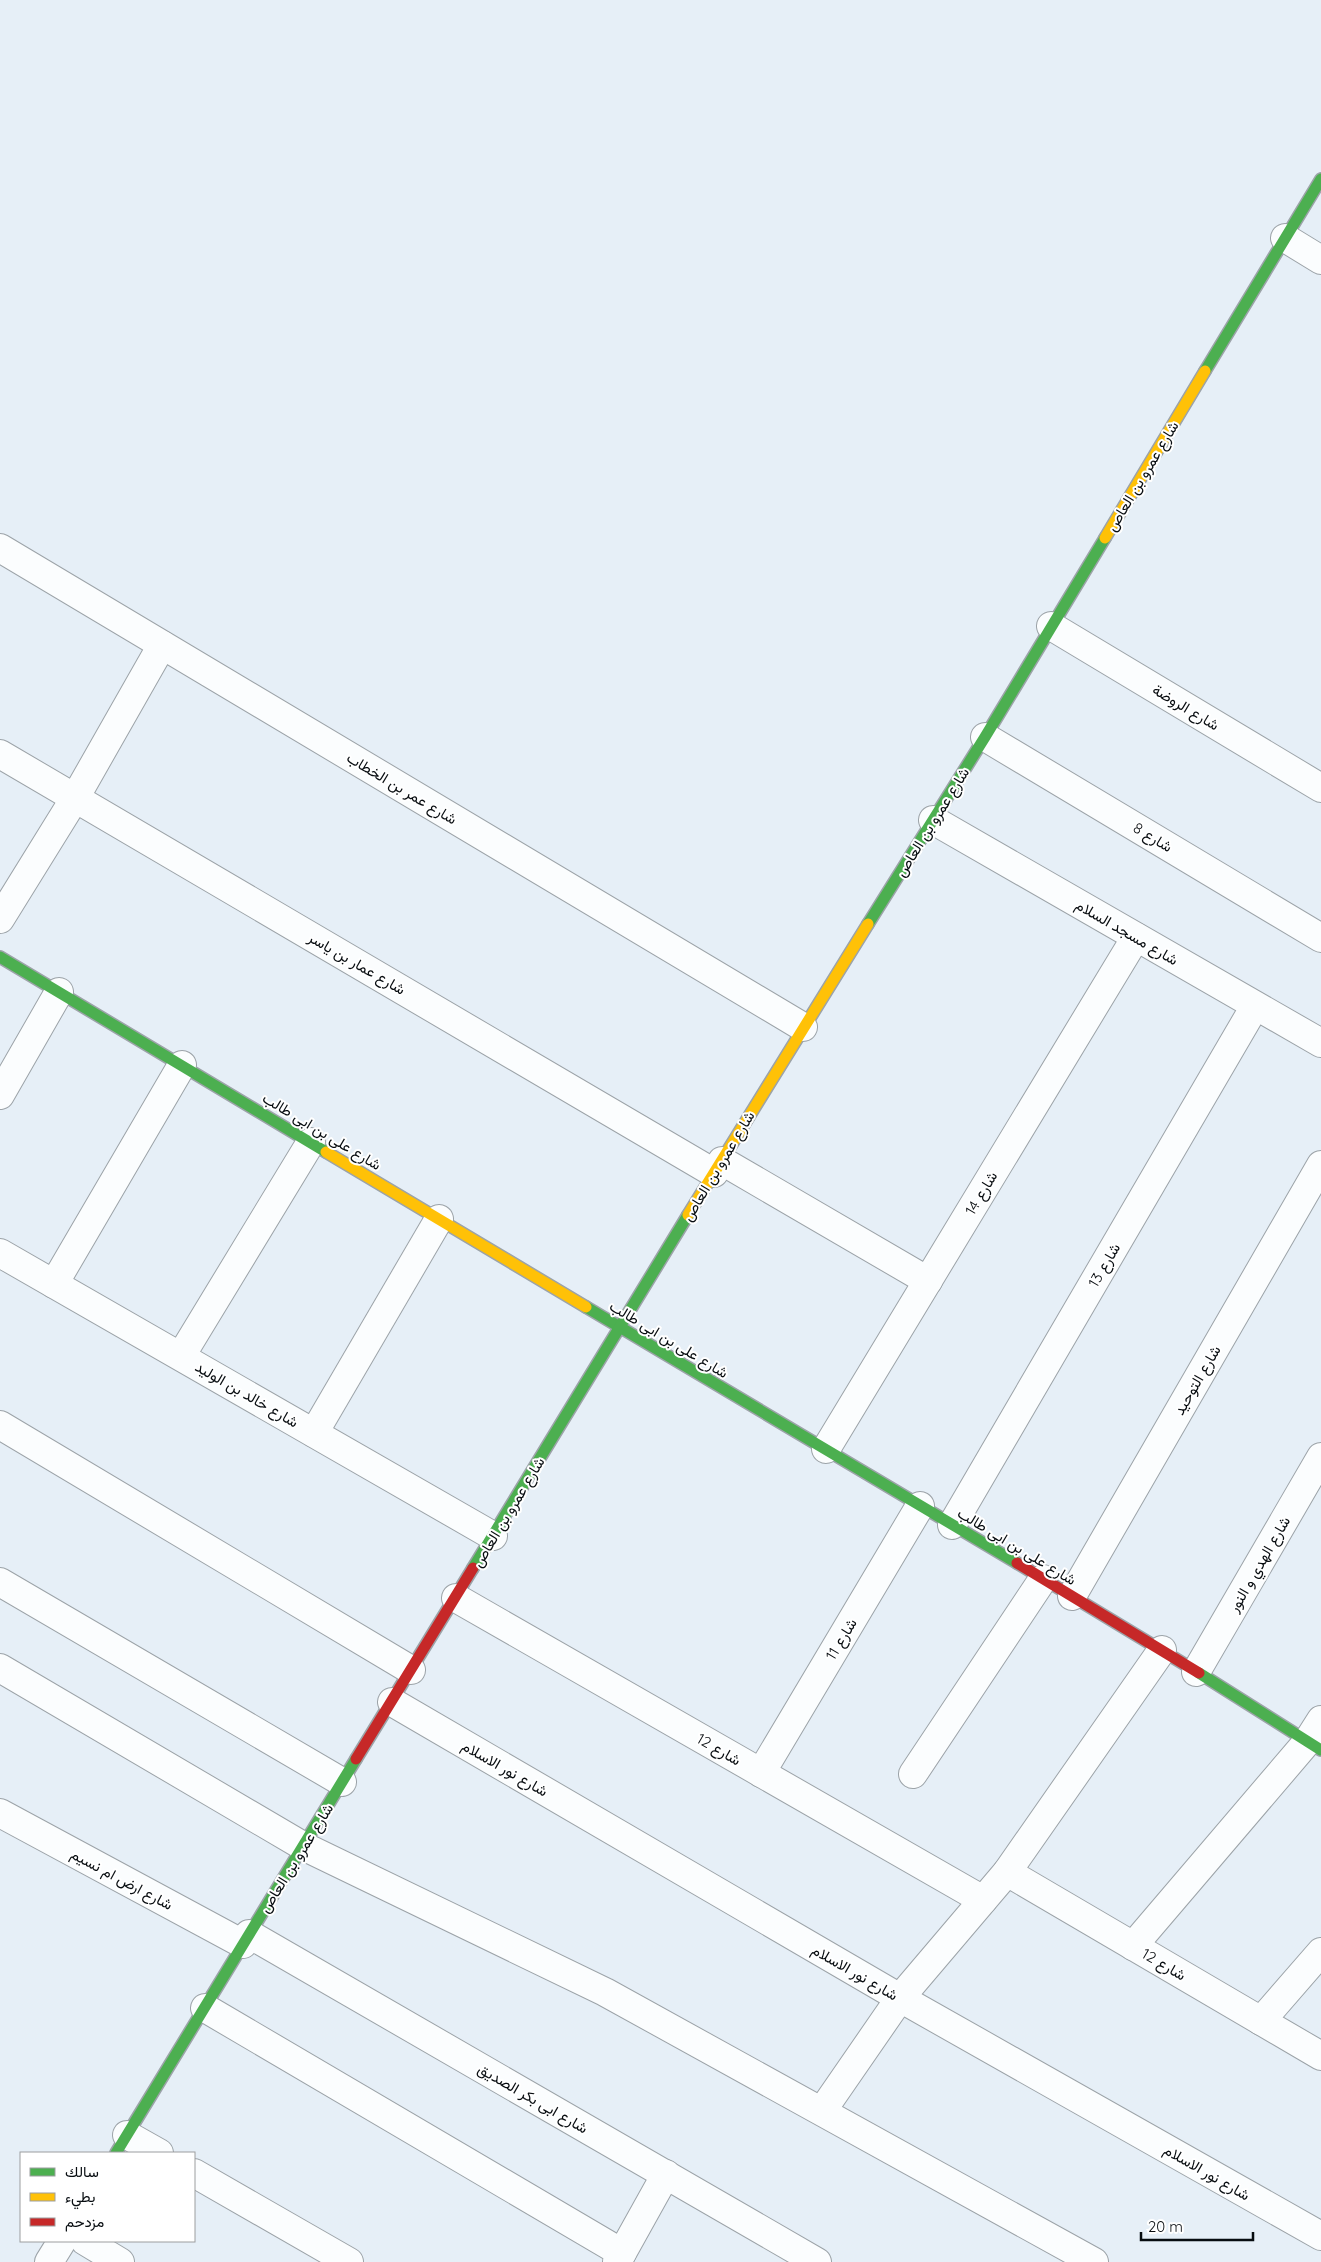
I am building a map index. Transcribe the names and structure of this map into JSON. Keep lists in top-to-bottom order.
{
  "streets": {
    "street": [
      "شارع عمرو بن العاص",
      "شارع الروضة",
      "شارع عمر بن الخطاب",
      "شارع 8",
      "شارع مسجد السلام",
      "شارع عمار بن ياسر",
      "شارع على بن ابى طالب",
      "شارع 14",
      "شارع 13",
      "شارع التوحيد",
      "شارع خالد بن الوليد",
      "شارع الهدي و النور",
      "شارع 11",
      "شارع 12",
      "شارع نور الاسلام",
      "شارع ارض ام نسيم",
      "شارع ابى بكر الصديق"
    ]
  },
  "crossings": [
    ["شارع عمرو بن العاص", "شارع الروضة"],
    ["شارع عمرو بن العاص", "شارع عمر بن الخطاب"],
    ["شارع عمرو بن العاص", "شارع 8"],
    ["شارع عمرو بن العاص", "شارع مسجد السلام"],
    ["شارع عمرو بن العاص", "شارع عمار بن ياسر"],
    ["شارع عمرو بن العاص", "شارع على بن ابى طالب"],
    ["شارع عمرو بن العاص", "شارع خالد بن الوليد"],
    ["شارع عمرو بن العاص", "شارع 12"],
    ["شارع عمرو بن العاص", "شارع نور الاسلام"],
    ["شارع عمرو بن العاص", "شارع ارض ام نسيم"],
    ["شارع عمرو بن العاص", "شارع ابى بكر الصديق"],
    ["شارع مسجد السلام", "شارع 14"],
    ["شارع مسجد السلام", "شارع 13"],
    ["شارع عمار بن ياسر", "شارع 14"],
    ["شارع على بن ابى طالب", "شارع 14"],
    ["شارع على بن ابى طالب", "شارع 13"],
    ["شارع على بن ابى طالب", "شارع التوحيد"],
    ["شارع على بن ابى طالب", "شارع الهدي و النور"],
    ["شارع على بن ابى طالب", "شارع 11"],
    ["شارع 11", "شارع 12"],
    ["شارع ارض ام نسيم", "شارع ابى بكر الصديق"]
  ],
  "legend": ["سالك", "بطيء", "مزدحم"],
  "scale_bar": "20 m"
}
